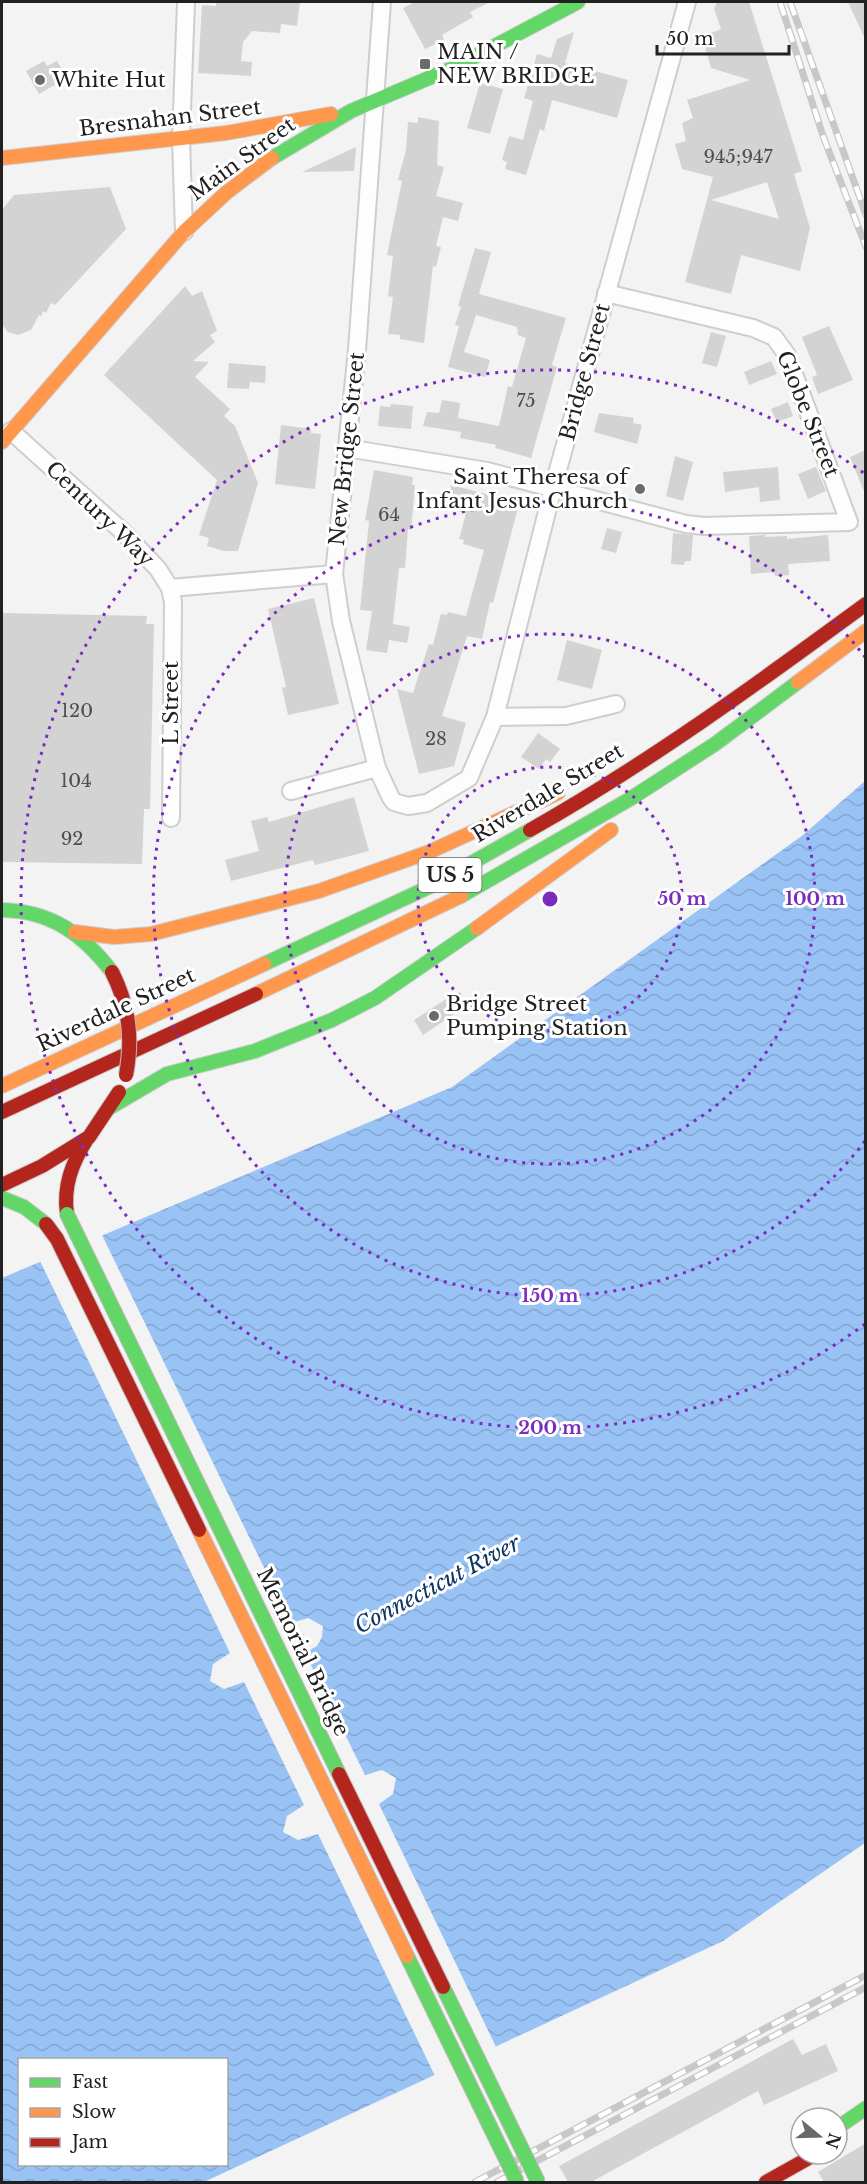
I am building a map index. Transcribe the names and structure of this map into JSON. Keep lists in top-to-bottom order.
{
  "streets": {
    "main road": [
      "Bresnahan Street",
      "Main Street",
      "Riverdale Street",
      "US 5",
      "Memorial Bridge"
    ],
    "street": [
      "Bridge Street",
      "Globe Street",
      "New Bridge Street",
      "Century Way",
      "L Street"
    ]
  },
  "crossings": [
    ["Bresnahan Street", "Main Street"],
    ["Bresnahan Street", "New Bridge Street"],
    ["Main Street", "New Bridge Street"],
    ["Main Street", "Century Way"],
    ["Bridge Street", "Globe Street"],
    ["Bridge Street", "New Bridge Street"],
    ["New Bridge Street", "Century Way"],
    ["Century Way", "L Street"]
  ],
  "water": ["Connecticut River"],
  "places": {
    "transit": ["MAIN / NEW BRIDGE"],
    "other": ["White Hut", "Saint Theresa of Infant Jesus Church", "Bridge Street Pumping Station"]
  },
  "house_numbers": [
    "945;947",
    "75",
    "64",
    "120",
    "28",
    "104",
    "92"
  ],
  "legend": ["Fast", "Slow", "Jam"],
  "scale_bar": "50 m",
  "north": "right",
  "rings": [
    "50 m",
    "100 m",
    "150 m",
    "200 m"
  ]
}
